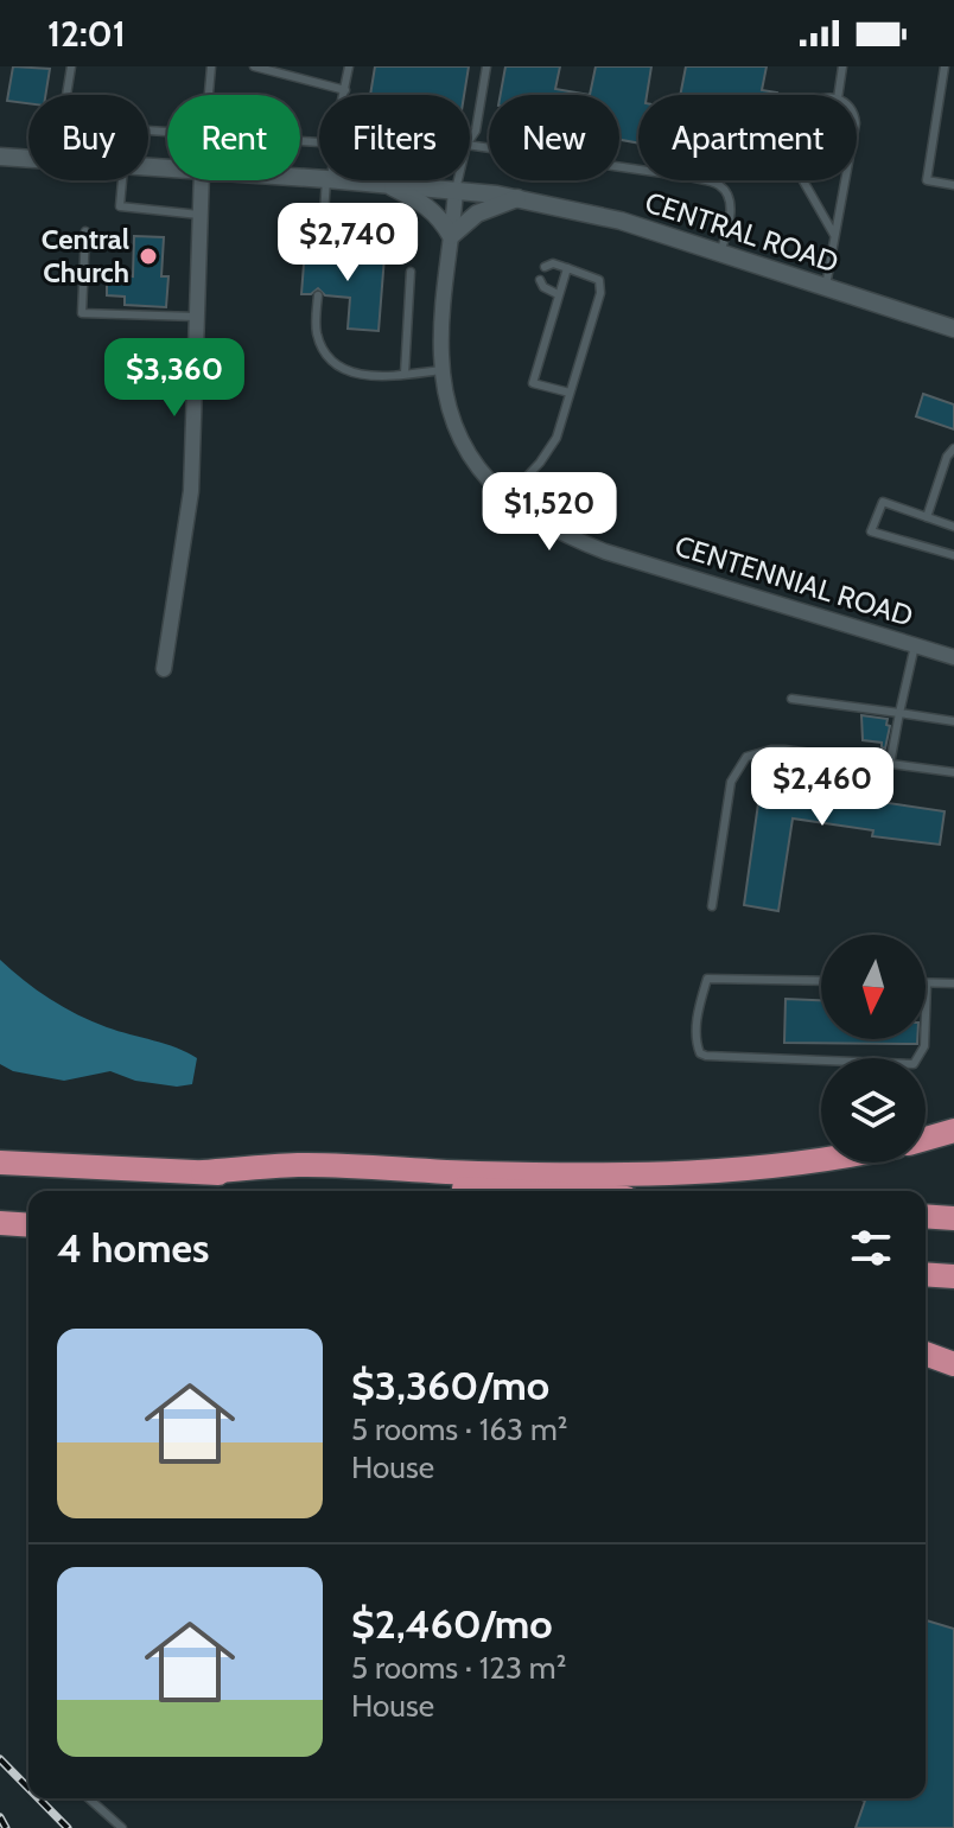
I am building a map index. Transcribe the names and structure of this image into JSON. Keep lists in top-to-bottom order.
{
  "streets": {
    "street": ["CENTRAL ROAD", "CENTENNIAL ROAD"]
  },
  "crossings": [
    ["CENTRAL ROAD", "CENTENNIAL ROAD"]
  ],
  "places": ["Central Church"],
  "north": "bottom",
  "page": {
    "status": "12:01",
    "chip": [
      "Buy",
      "Rent",
      "Filters",
      "New",
      "Apartment"
    ],
    "price": [
      "$2,740",
      "$3,360",
      "$1,520",
      "$2,460"
    ],
    "heading": "4 homes",
    "list": [
      {
        "name": "$3,360/mo",
        "note": "5 rooms · 163 m² · House"
      },
      {
        "name": "$2,460/mo",
        "note": "5 rooms · 123 m² · House"
      }
    ]
  }
}
